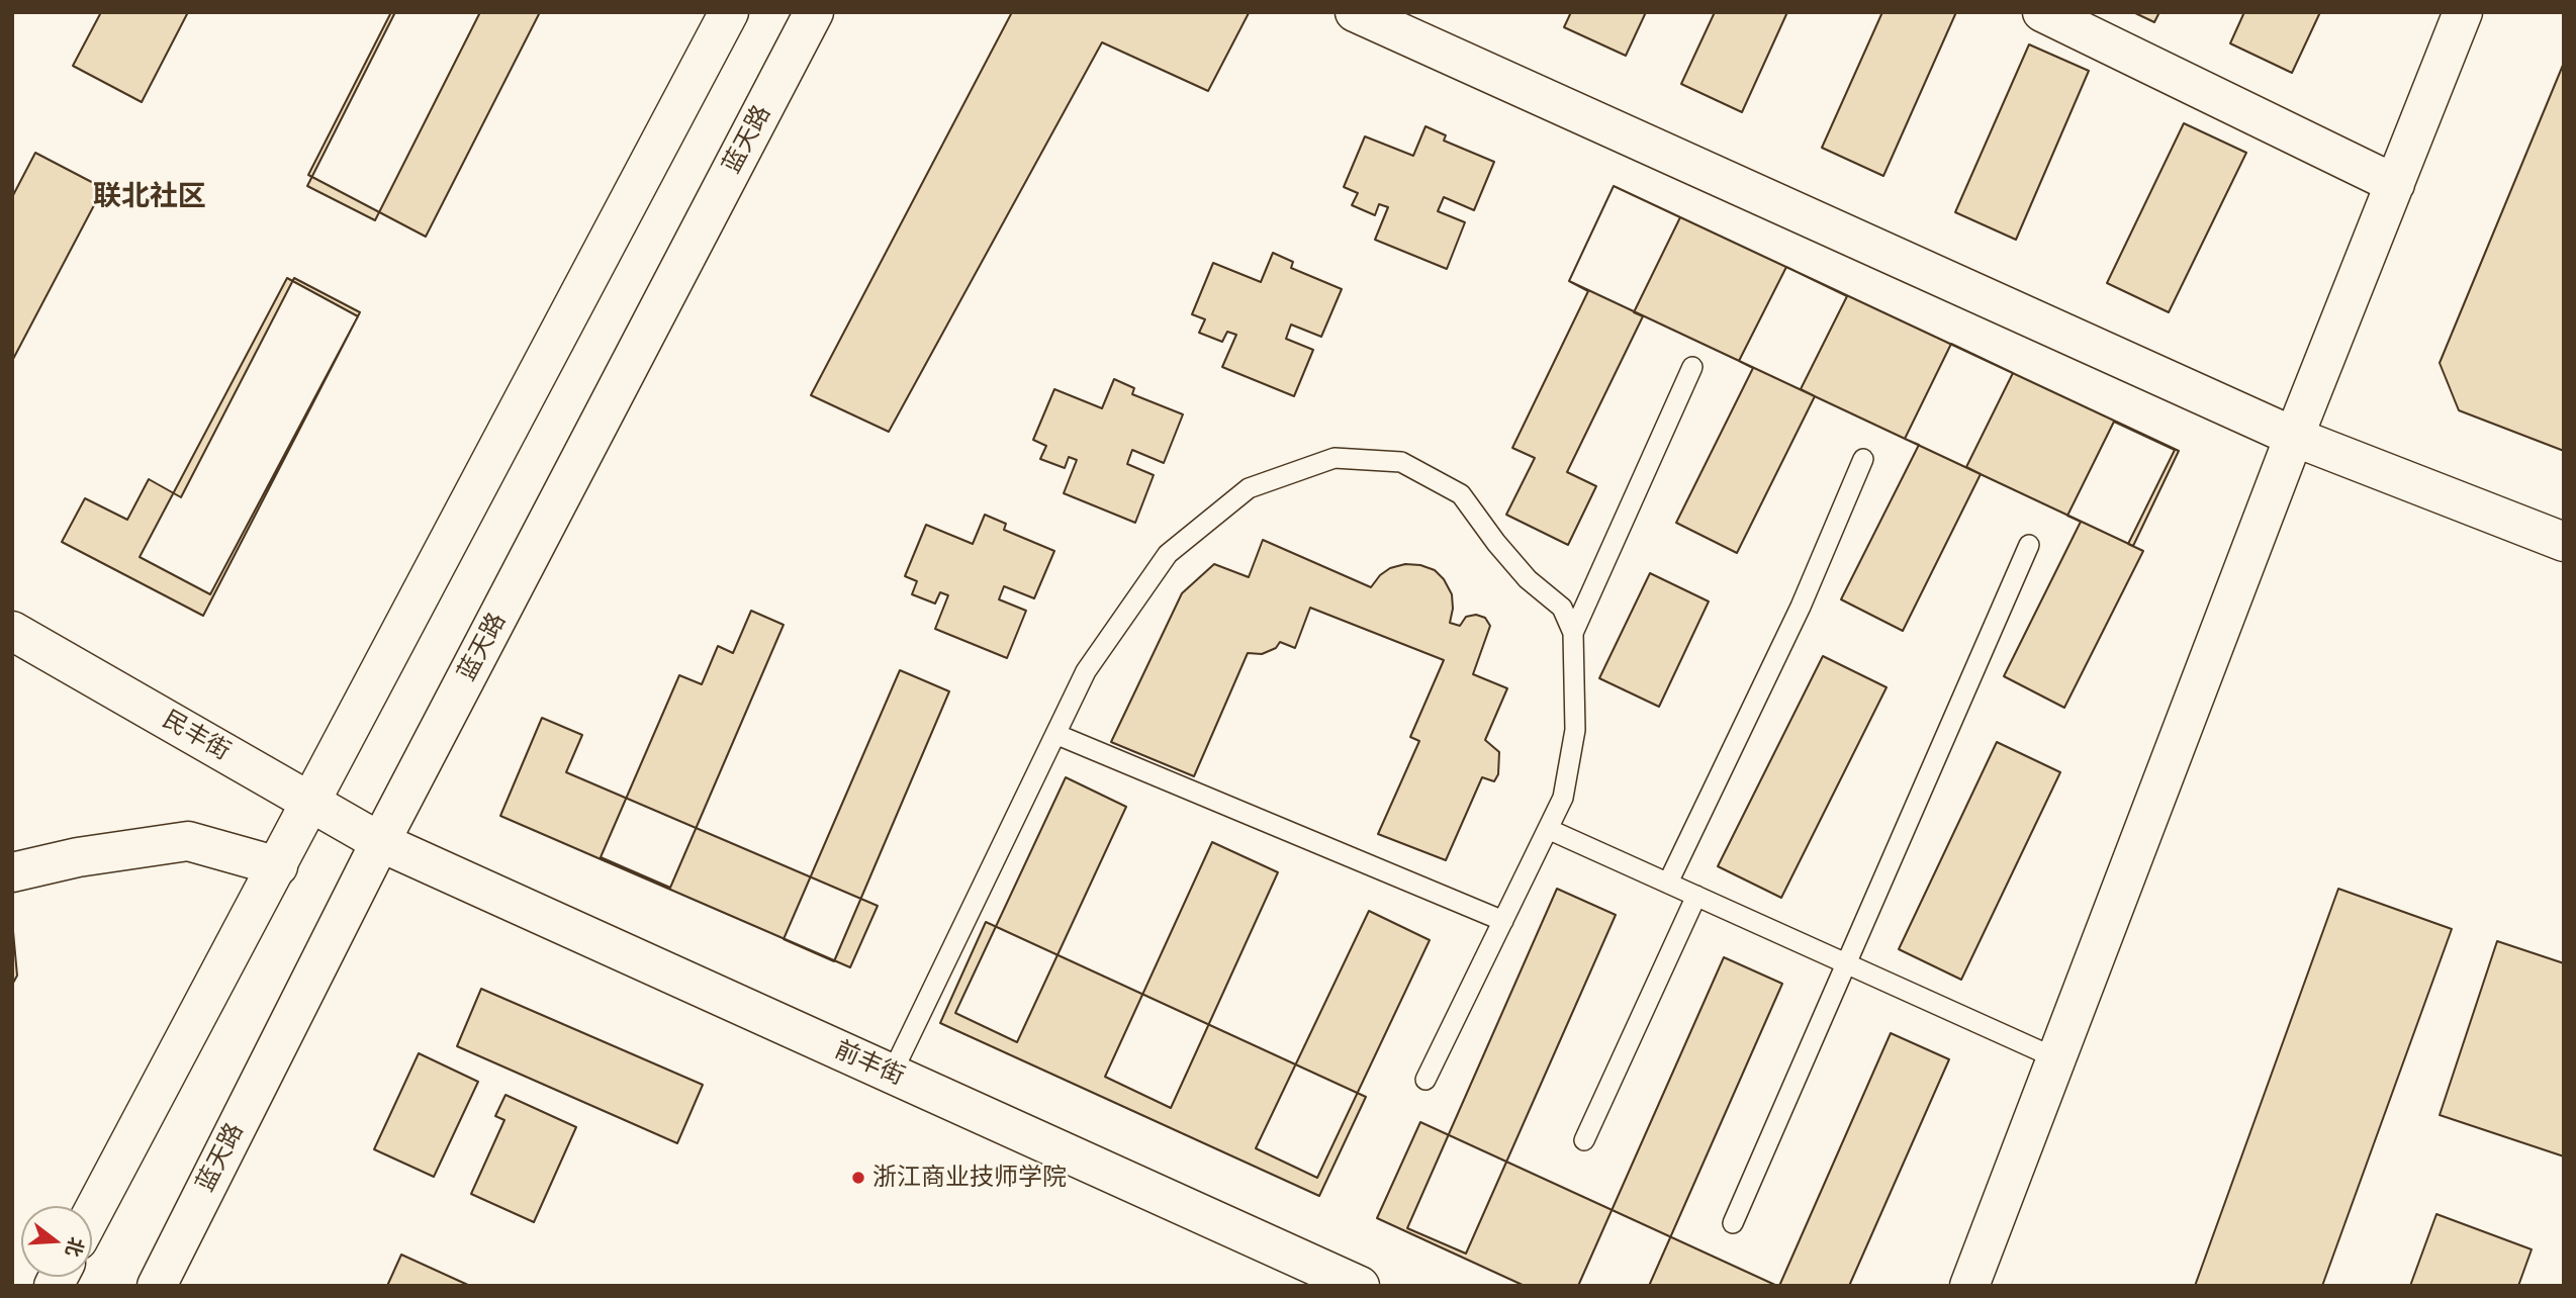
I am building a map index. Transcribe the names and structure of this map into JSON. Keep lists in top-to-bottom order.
{
  "streets": {
    "street": ["蓝天路", "民丰街", "前丰街"]
  },
  "crossings": [
    ["蓝天路", "民丰街"],
    ["蓝天路", "前丰街"],
    ["民丰街", "前丰街"]
  ],
  "districts": ["联北社区"],
  "places": ["浙江商业技师学院"],
  "north": "right"
}
